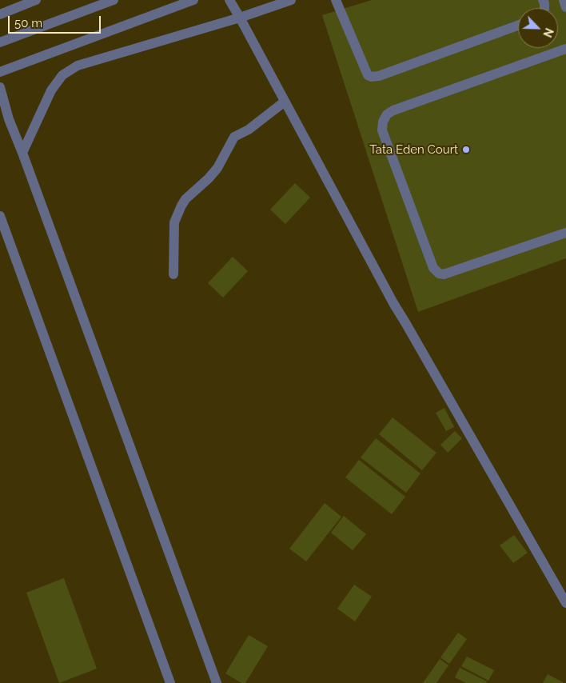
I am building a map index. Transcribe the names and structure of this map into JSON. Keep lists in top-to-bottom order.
{
  "places": ["Tata Eden Court"],
  "scale_bar": "50 m",
  "north": "bottom right"
}
